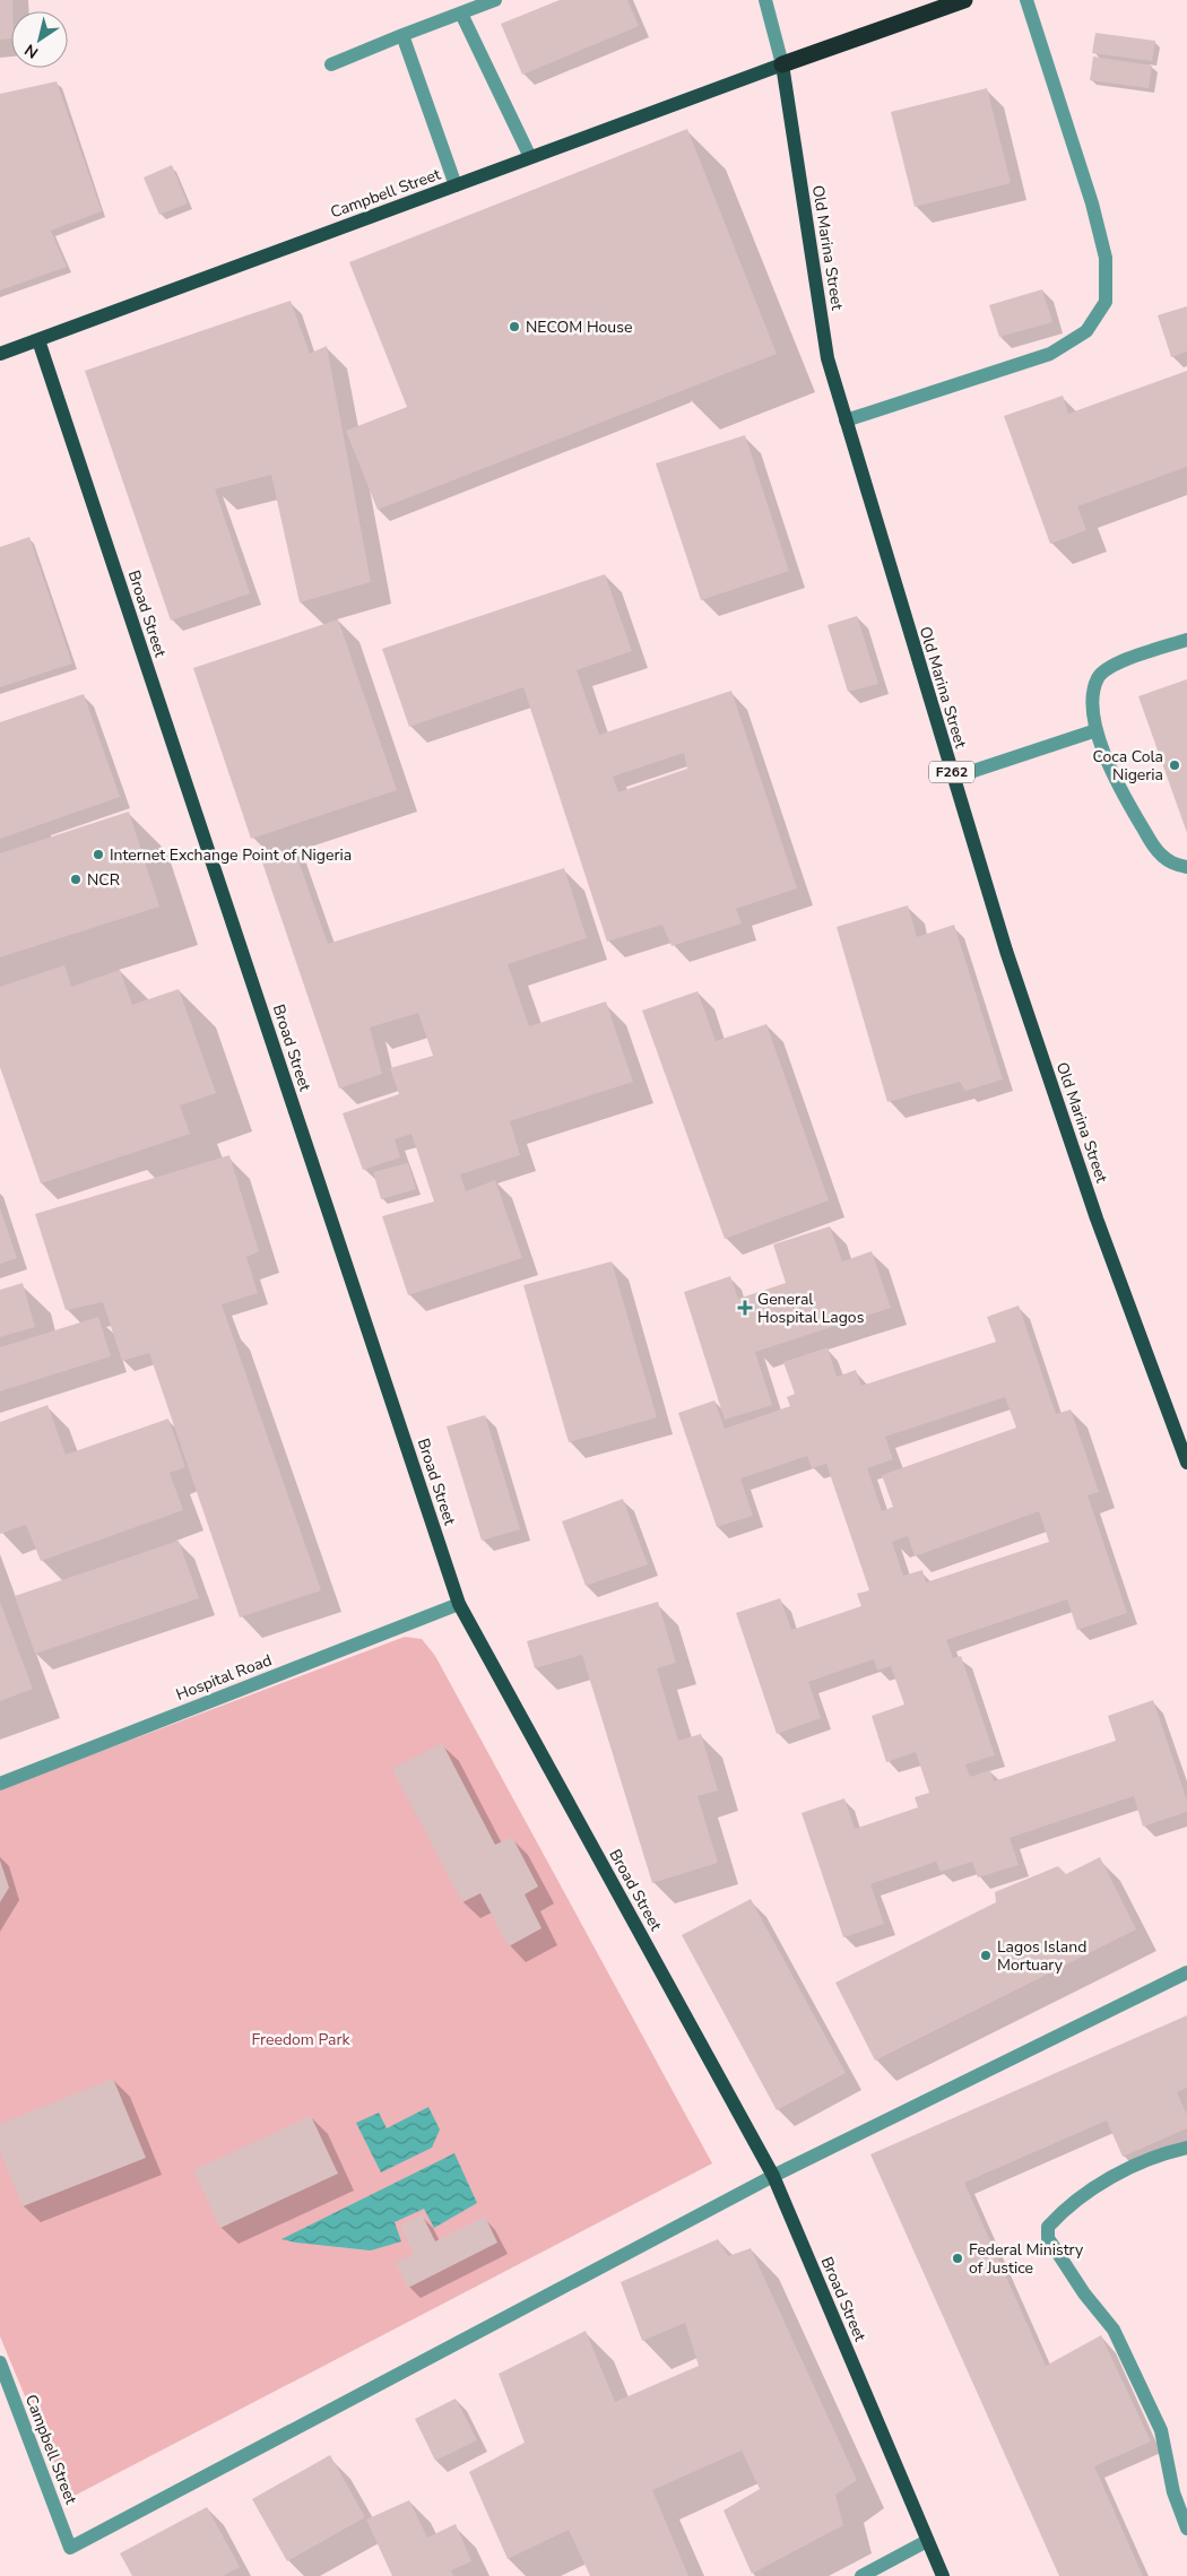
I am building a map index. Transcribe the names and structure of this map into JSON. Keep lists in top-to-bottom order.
{
  "streets": {
    "main road": [
      "Campbell Street",
      "Old Marina Street",
      "Broad Street",
      "F262"
    ],
    "street": ["Hospital Road"]
  },
  "crossings": [
    ["Campbell Street", "Old Marina Street"],
    ["Campbell Street", "Broad Street"],
    ["Broad Street", "Hospital Road"]
  ],
  "parks": ["Freedom Park"],
  "places": {
    "other": [
      "NECOM House",
      "Coca Cola Nigeria",
      "Internet Exchange Point of Nigeria",
      "NCR",
      "Lagos Island Mortuary",
      "Federal Ministry of Justice"
    ],
    "health": ["General Hospital Lagos"]
  },
  "north": "bottom left"
}
